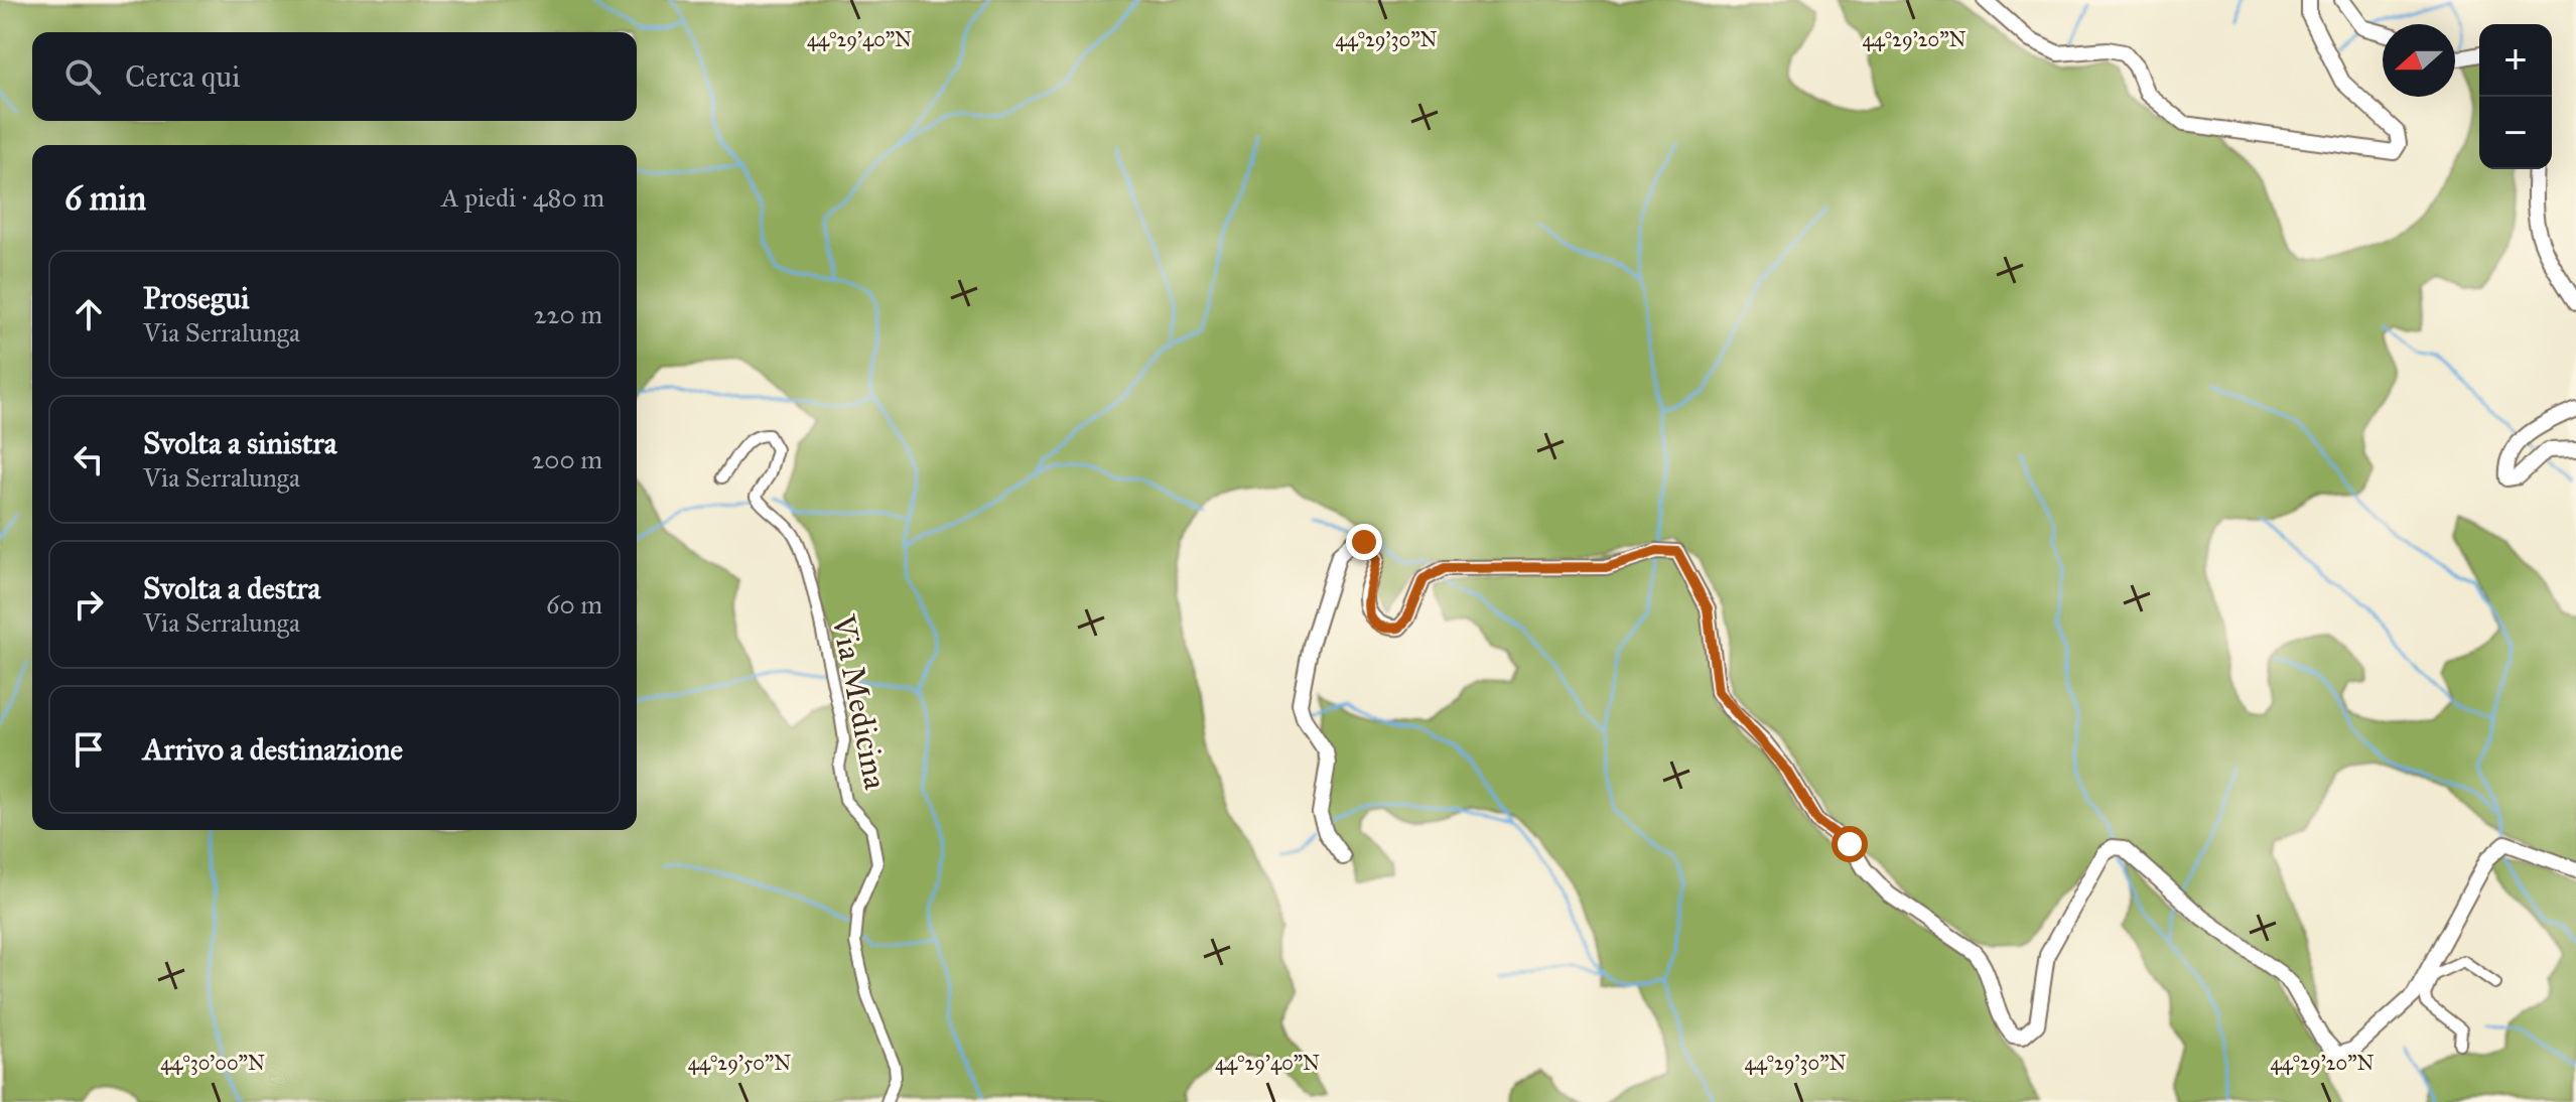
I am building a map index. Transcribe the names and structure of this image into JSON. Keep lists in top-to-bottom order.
{
  "streets": {
    "street": ["Via Medicina"]
  },
  "north": "left",
  "page": {
    "map_buttons": ["+", "−"],
    "search": "Cerca qui",
    "heading": ["6 min", "A piedi · 480 m"],
    "list": [
      ["Prosegui", "Via Serralunga", "220 m"],
      ["Svolta a sinistra", "Via Serralunga", "200 m"],
      ["Svolta a destra", "Via Serralunga", "60 m"],
      "Arrivo a destinazione"
    ]
  },
  "coordinates": [
    "44°29'40\"N",
    "44°29'30\"N",
    "44°29'20\"N",
    "44°30'00\"N",
    "44°29'50\"N"
  ]
}
